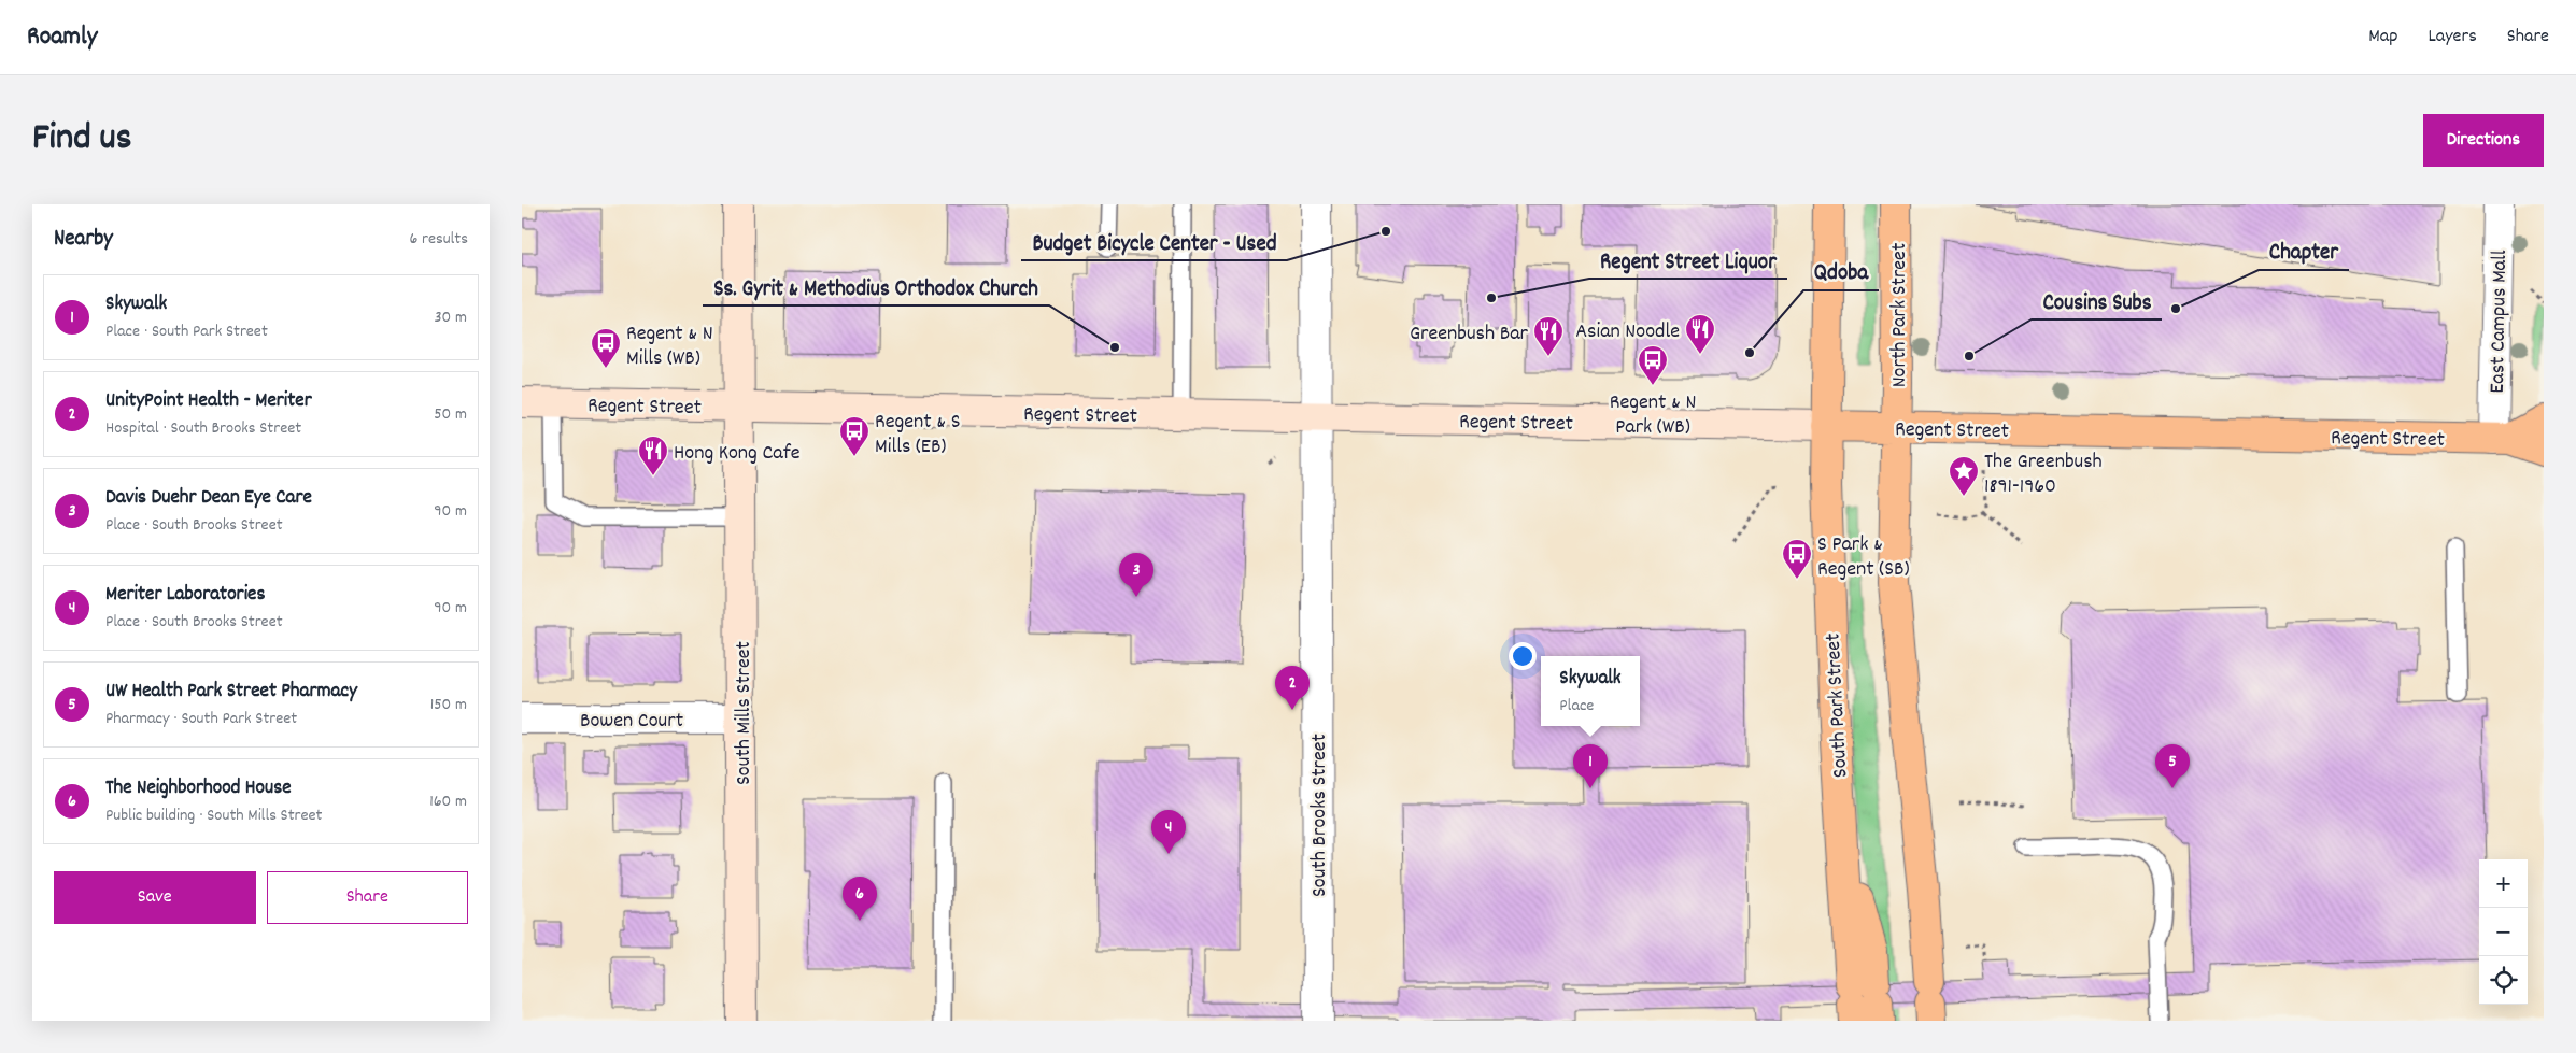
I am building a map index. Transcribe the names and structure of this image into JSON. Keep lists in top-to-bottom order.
{
  "streets": {
    "main road": [
      "North Park Street",
      "Regent Street",
      "South Park Street",
      "South Mills Street"
    ],
    "street": ["East Campus Mall", "Bowen Court", "South Brooks Street"]
  },
  "crossings": [
    ["North Park Street", "Regent Street"],
    ["East Campus Mall", "Regent Street"],
    ["Regent Street", "South Park Street"],
    ["Regent Street", "South Mills Street"],
    ["Regent Street", "South Brooks Street"],
    ["South Mills Street", "Bowen Court"]
  ],
  "places": {
    "other": [
      "Budget Bicycle Center - Used",
      "Regent Street Liquor",
      "Chapter",
      "Ss. Gyrit & Methodius Orthodox Church",
      "Qdoba",
      "Cousins Subs"
    ],
    "restaurant": ["Asian Noodle", "Greenbush Bar", "Hong Kong Cafe"],
    "bus stop": [
      "Regent & N Mills (WB)",
      "Regent & N Park (WB)",
      "Regent & S Mills (EB)",
      "S Park & Regent (SB)"
    ],
    "place": ["The Greenbush 1891-1960"]
  },
  "page": {
    "header": "Roamly",
    "nav": ["Map", "Layers", "Share"],
    "title": "Find us",
    "buttons": [
      "Directions",
      ["Save", "Share"]
    ],
    "heading": ["Nearby", "6 results"],
    "list": [
      {
        "mark": "1",
        "name": "Skywalk",
        "note": "Place · South Park Street",
        "value": "30 m"
      },
      {
        "mark": "2",
        "name": "UnityPoint Health - Meriter",
        "note": "Hospital · South Brooks Street",
        "value": "50 m"
      },
      {
        "mark": "3",
        "name": "Davis Duehr Dean Eye Care",
        "note": "Place · South Brooks Street",
        "value": "90 m"
      },
      {
        "mark": "4",
        "name": "Meriter Laboratories",
        "note": "Place · South Brooks Street",
        "value": "90 m"
      },
      {
        "mark": "5",
        "name": "UW Health Park Street Pharmacy",
        "note": "Pharmacy · South Park Street",
        "value": "150 m"
      },
      {
        "mark": "6",
        "name": "The Neighborhood House",
        "note": "Public building · South Mills Street",
        "value": "160 m"
      }
    ],
    "pins": [
      "3",
      "2",
      "1",
      "5",
      "4",
      "6"
    ],
    "popup": ["Skywalk", "Place"],
    "map_buttons": ["+", "−"]
  }
}
